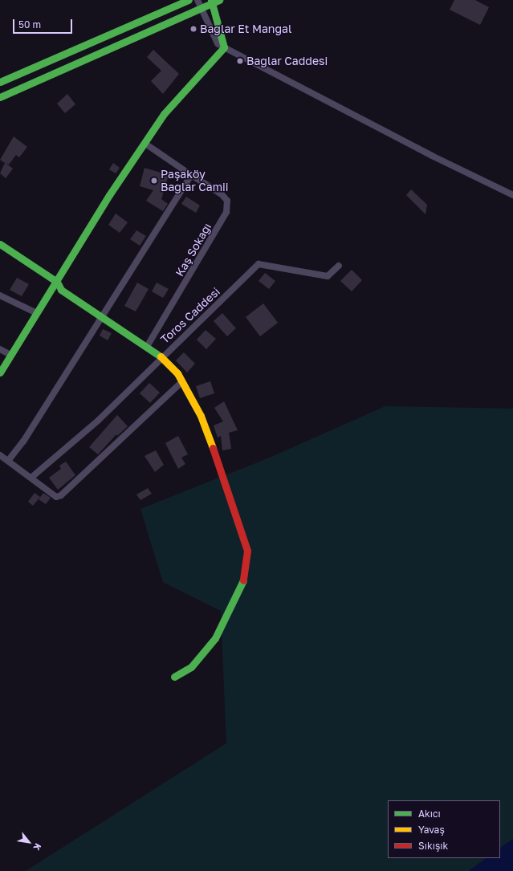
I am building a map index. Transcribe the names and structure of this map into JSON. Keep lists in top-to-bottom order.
{
  "streets": {
    "main road": ["Toros Caddesi"],
    "street": ["Kaş Sokağı"]
  },
  "crossings": [
    ["Kaş Sokağı", "Toros Caddesi"]
  ],
  "places": ["Bağlar Et Mangal", "Bağlar Caddesi", "Paşaköy Bağlar Camii"],
  "legend": ["Akıcı", "Yavaş", "Sıkışık"],
  "scale_bar": "50 m",
  "north": "bottom right"
}
